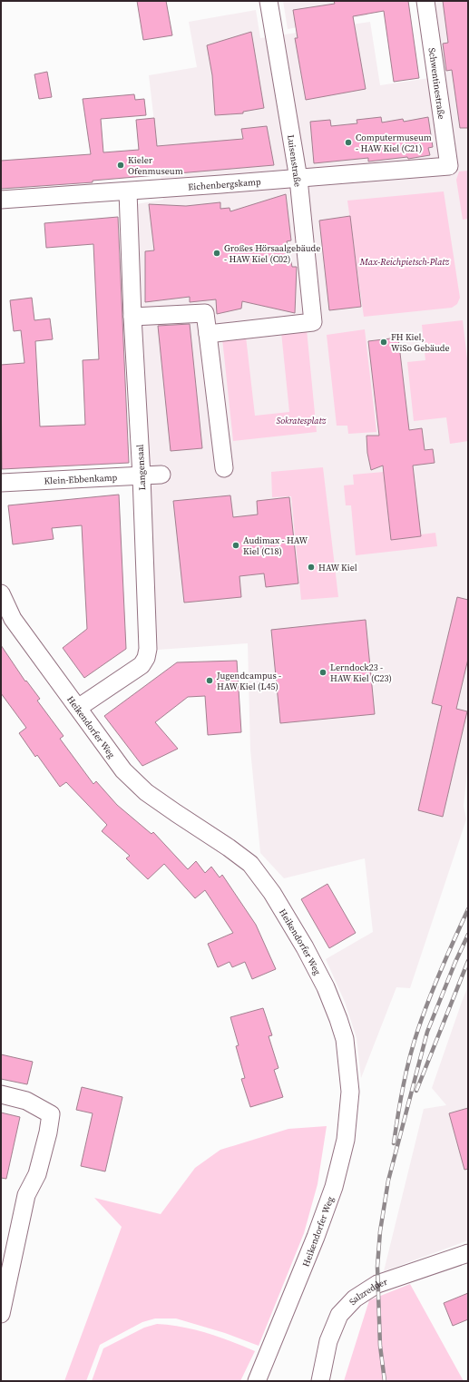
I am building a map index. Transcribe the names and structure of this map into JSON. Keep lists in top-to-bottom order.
{
  "streets": {
    "street": [
      "Schwentinestraße",
      "Luisenstraße",
      "Eichenbergskamp",
      "Langensaal",
      "Klein-Ebbenkamp",
      "Heikendorfer Weg",
      "Salzredder"
    ]
  },
  "crossings": [
    ["Schwentinestraße", "Eichenbergskamp"],
    ["Luisenstraße", "Eichenbergskamp"],
    ["Eichenbergskamp", "Langensaal"],
    ["Langensaal", "Klein-Ebbenkamp"],
    ["Langensaal", "Heikendorfer Weg"]
  ],
  "parks": ["Max-Reichpietsch-Platz", "Sokratesplatz"],
  "places": [
    "Computermuseum - HAW Kiel (C21)",
    "Kieler Ofenmuseum",
    "Großes Hörsaalgebäude - HAW Kiel (C02)",
    "FH Kiel, WiSo Gebäude",
    "Audimax - HAW Kiel (C18)",
    "HAW Kiel",
    "Lerndock23 - HAW Kiel (C23)",
    "Jugendcampus - HAW Kiel (L45)"
  ]
}
